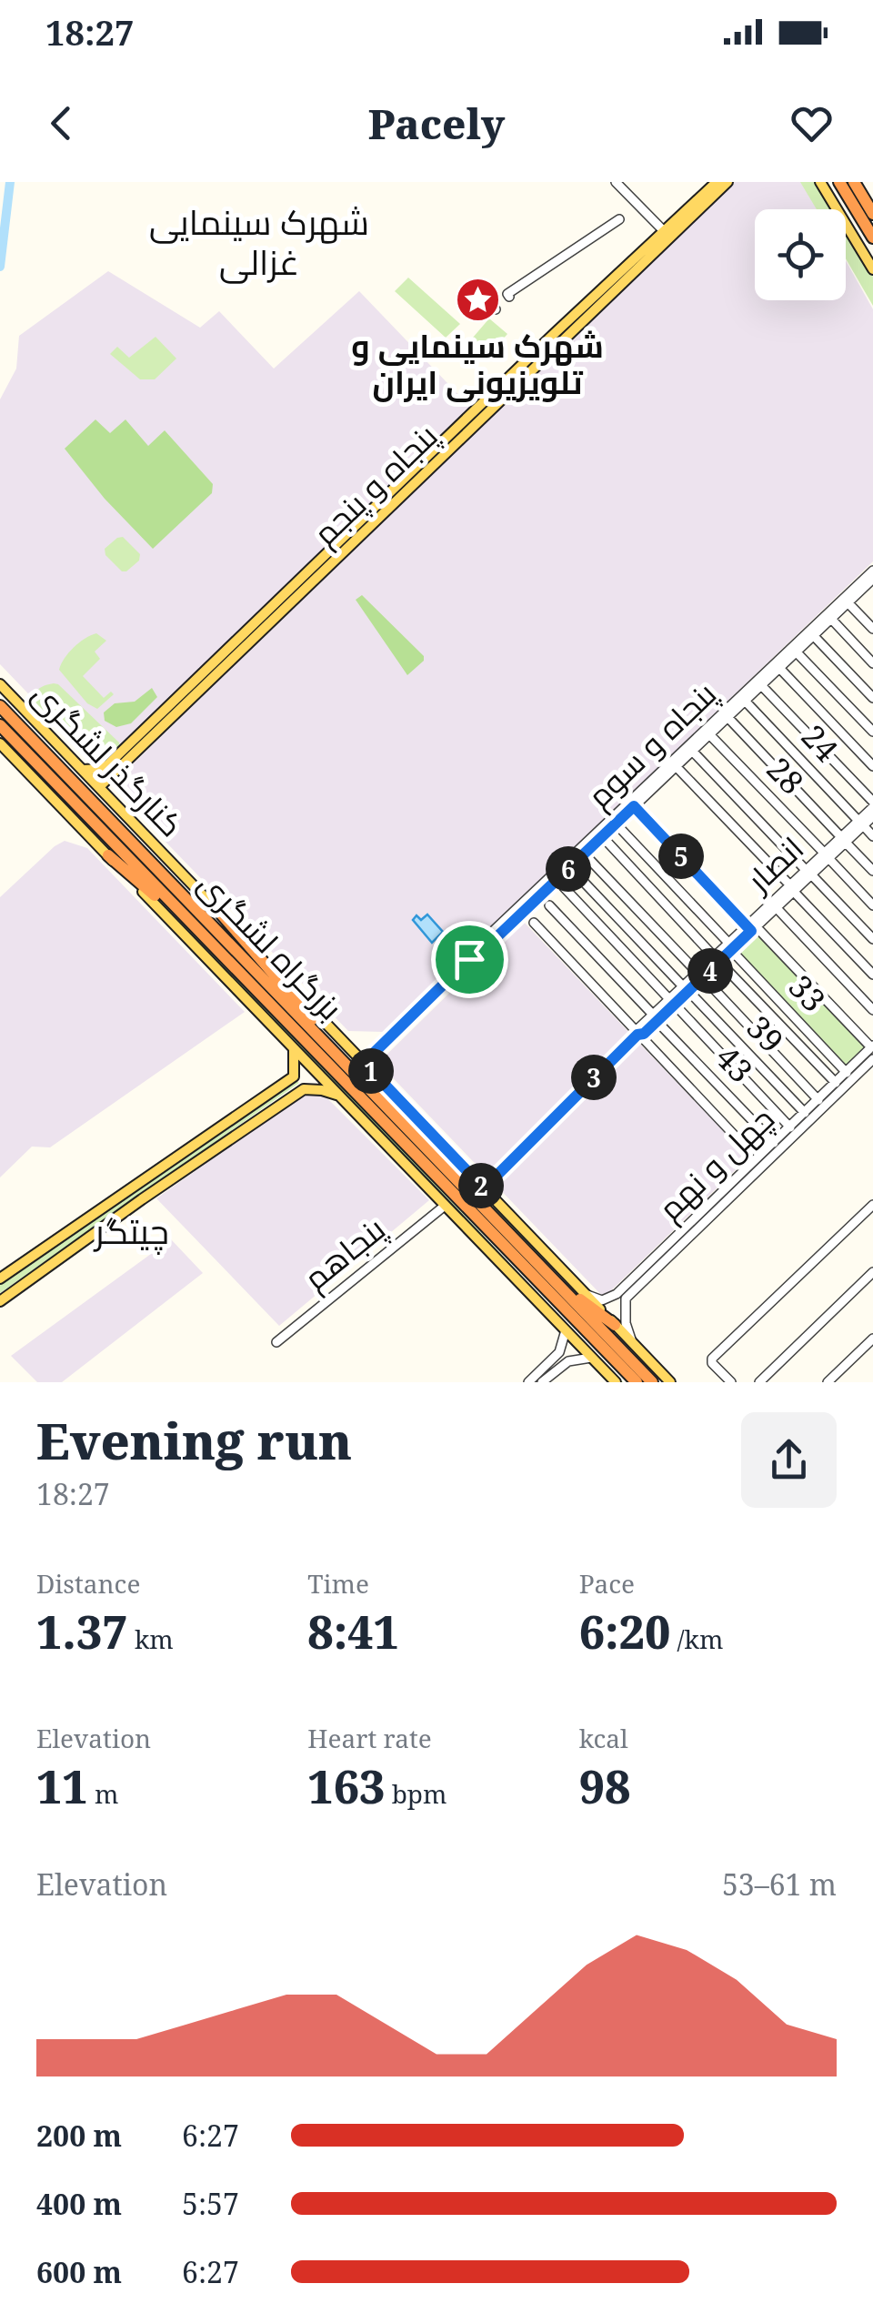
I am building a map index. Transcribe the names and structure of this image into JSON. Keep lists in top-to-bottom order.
{
  "streets": {
    "highway": ["بزرگراه لشگری"],
    "main road": ["پنجاه و پنجم", "کنارگذر لشگری"],
    "street": [
      "24",
      "پنجاه و سوم",
      "28",
      "انصار",
      "33",
      "39",
      "43",
      "چهل و نهم",
      "پنجاهم"
    ]
  },
  "crossings": [
    ["پنجاه و پنجم", "کنارگذر لشگری"],
    ["24", "پنجاه و سوم"],
    ["24", "انصار"],
    ["پنجاه و سوم", "کنارگذر لشگری"],
    ["پنجاه و سوم", "28"],
    ["پنجاه و سوم", "33"],
    ["کنارگذر لشگری", "انصار"],
    ["کنارگذر لشگری", "پنجاهم"],
    ["28", "انصار"],
    ["انصار", "33"],
    ["انصار", "39"],
    ["انصار", "43"],
    ["33", "چهل و نهم"],
    ["39", "چهل و نهم"],
    ["43", "چهل و نهم"]
  ],
  "districts": ["شهرک سینمایی غزالی", "چیتگر"],
  "places": {
    "place": ["شهرک سینمایی و تلویزیونی ایران"]
  },
  "page": {
    "status": "18:27",
    "header": "Pacely",
    "pins": [
      "5",
      "6",
      "4",
      "1",
      "3",
      "2"
    ],
    "heading": ["Evening run", "18:27"],
    "stats": [
      ["Distance", "1.37 km"],
      ["Time", "8:41"],
      ["Pace", "6:20 /km"],
      ["Elevation", "11 m"],
      ["Heart rate", "163 bpm"],
      ["kcal", "98"]
    ],
    "chart": ["Elevation", "53–61 m"],
    "list": [
      {
        "name": "200 m",
        "note": "6:27"
      },
      {
        "name": "400 m",
        "note": "5:57"
      },
      {
        "name": "600 m",
        "note": "6:27"
      }
    ]
  }
}
